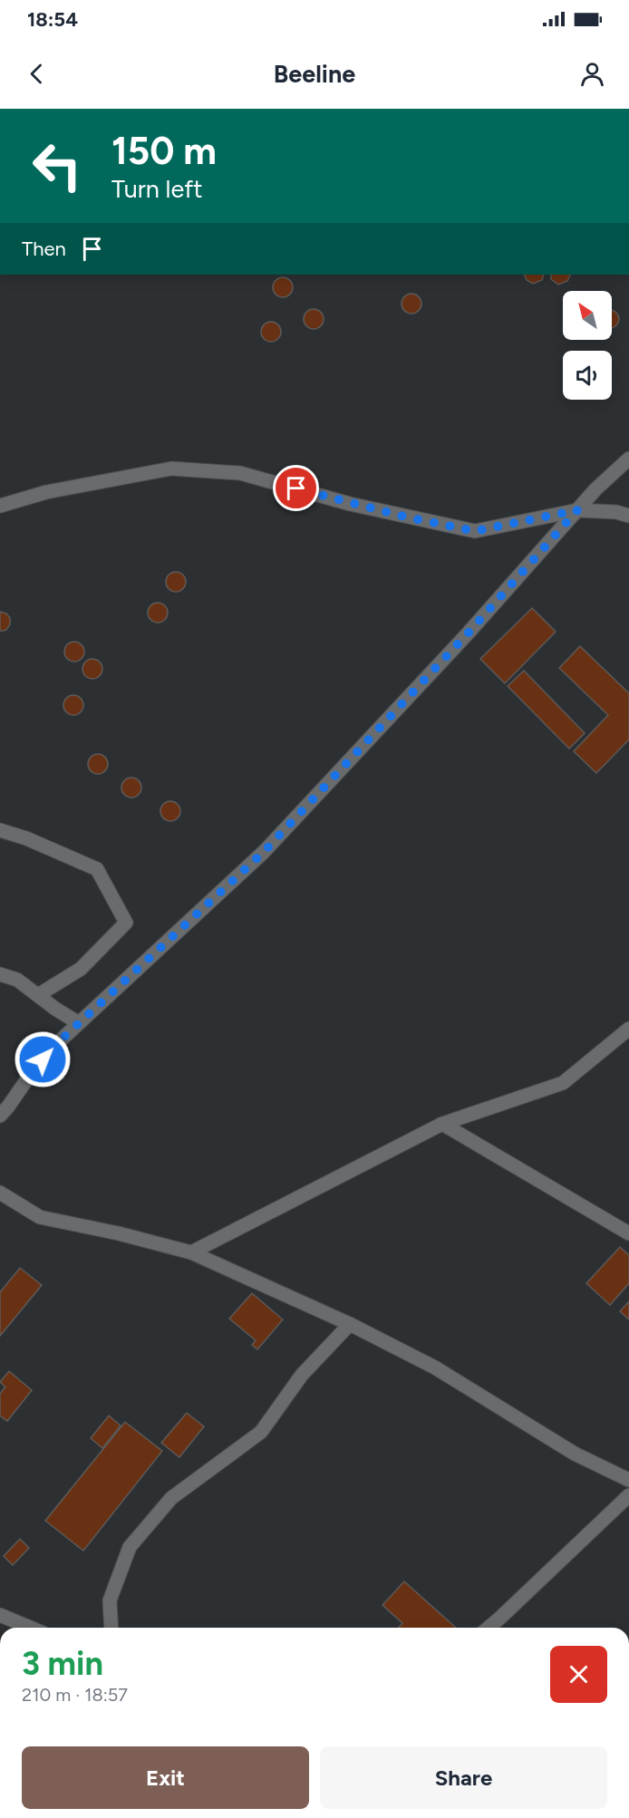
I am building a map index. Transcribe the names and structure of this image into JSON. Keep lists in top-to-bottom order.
{
  "north": "top left",
  "page": {
    "status": "18:54",
    "header": "Beeline",
    "turn": ["150 m", "Turn left"],
    "then": "Then",
    "heading": ["3 min", "210 m · 18:57"],
    "buttons": ["Exit", "Share"]
  }
}
